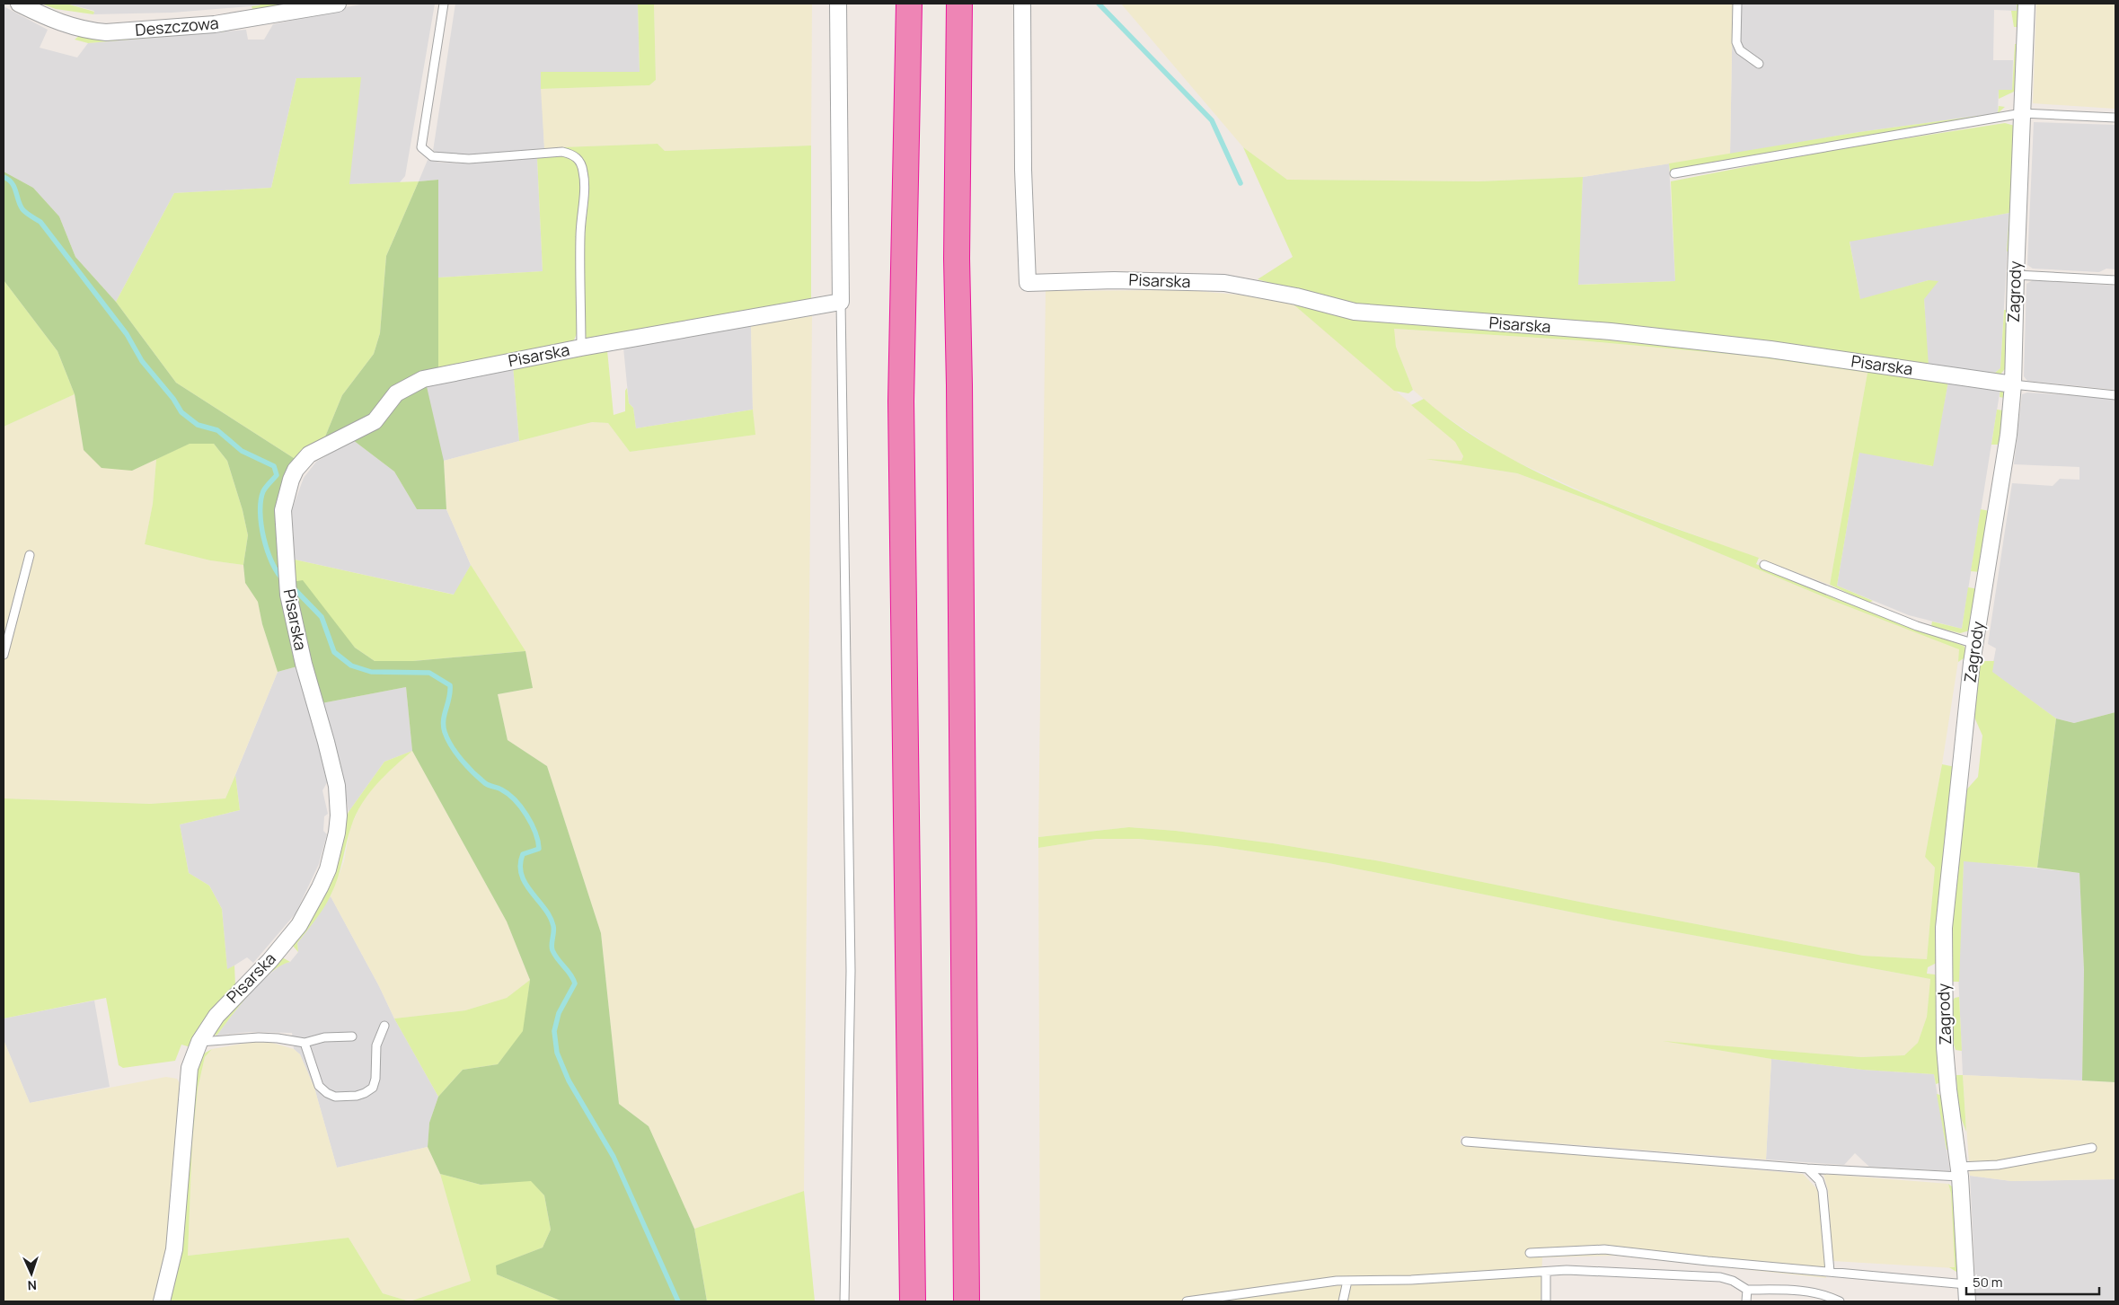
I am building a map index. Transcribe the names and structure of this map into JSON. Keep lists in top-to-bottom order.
{
  "streets": {
    "street": ["Deszczowa", "Pisarska", "Zagrody"]
  },
  "crossings": [
    ["Pisarska", "Zagrody"]
  ],
  "scale_bar": "50 m",
  "north": "bottom"
}
